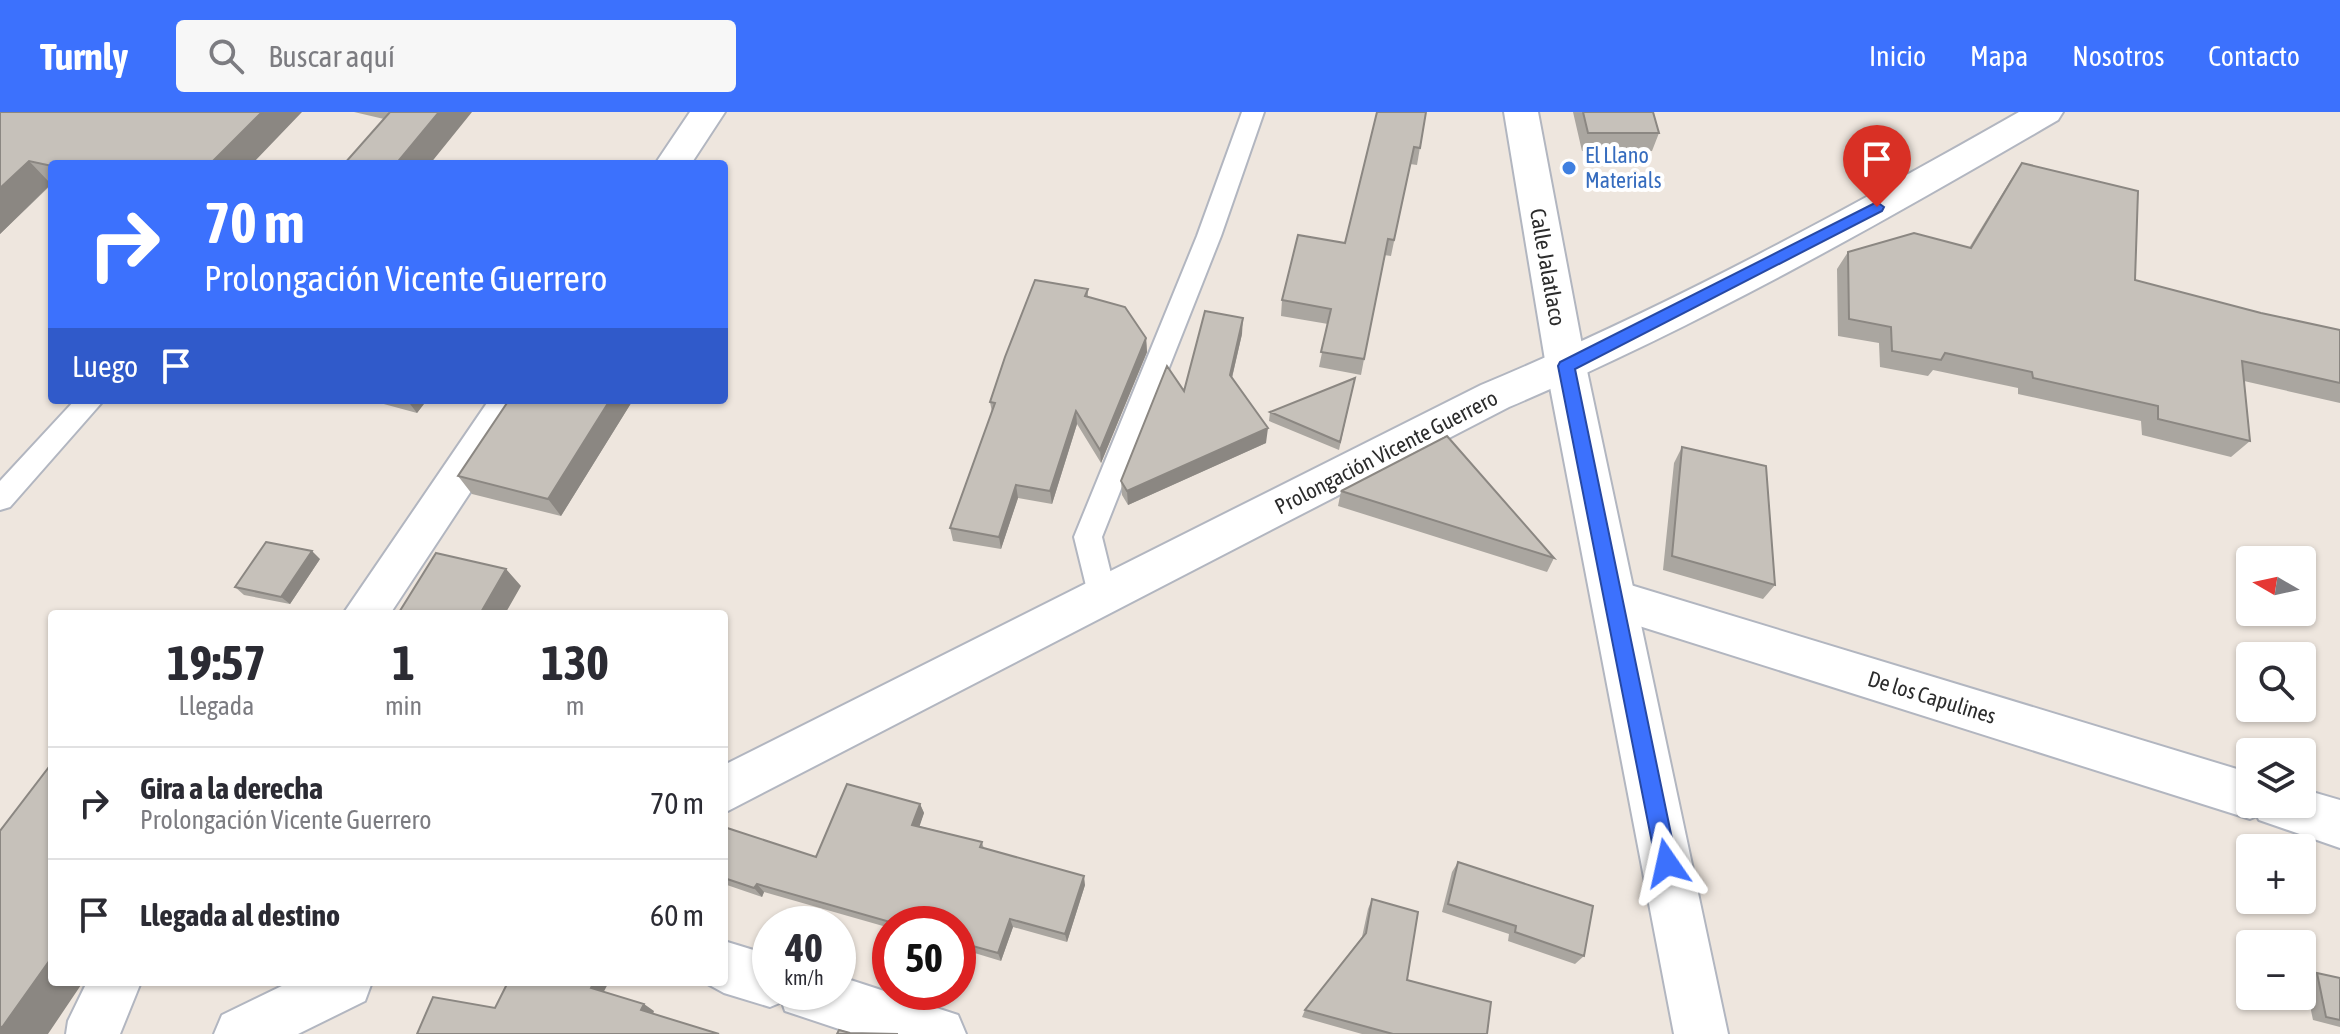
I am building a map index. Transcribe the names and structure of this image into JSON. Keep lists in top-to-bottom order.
{
  "streets": {
    "street": ["Calle Jalatlaco", "Prolongación Vicente Guerrero", "De los Capulines"]
  },
  "crossings": [
    ["Calle Jalatlaco", "Prolongación Vicente Guerrero"],
    ["Calle Jalatlaco", "De los Capulines"]
  ],
  "places": ["El Llano Materials"],
  "north": "left",
  "page": {
    "header": "Turnly",
    "search": "Buscar aquí",
    "nav": [
      "Inicio",
      "Mapa",
      "Nosotros",
      "Contacto"
    ],
    "turn": ["70 m", "Prolongación Vicente Guerrero"],
    "then": "Luego",
    "map_buttons": ["+", "−"],
    "eta": [
      "19:57",
      "Llegada",
      "1",
      "min",
      "130",
      "m"
    ],
    "list": [
      {
        "name": "Gira a la derecha",
        "note": "Prolongación Vicente Guerrero",
        "value": "70 m"
      },
      {
        "name": "Llegada al destino",
        "value": "60 m"
      }
    ],
    "speed": "40 km/h",
    "limit": "50"
  }
}
